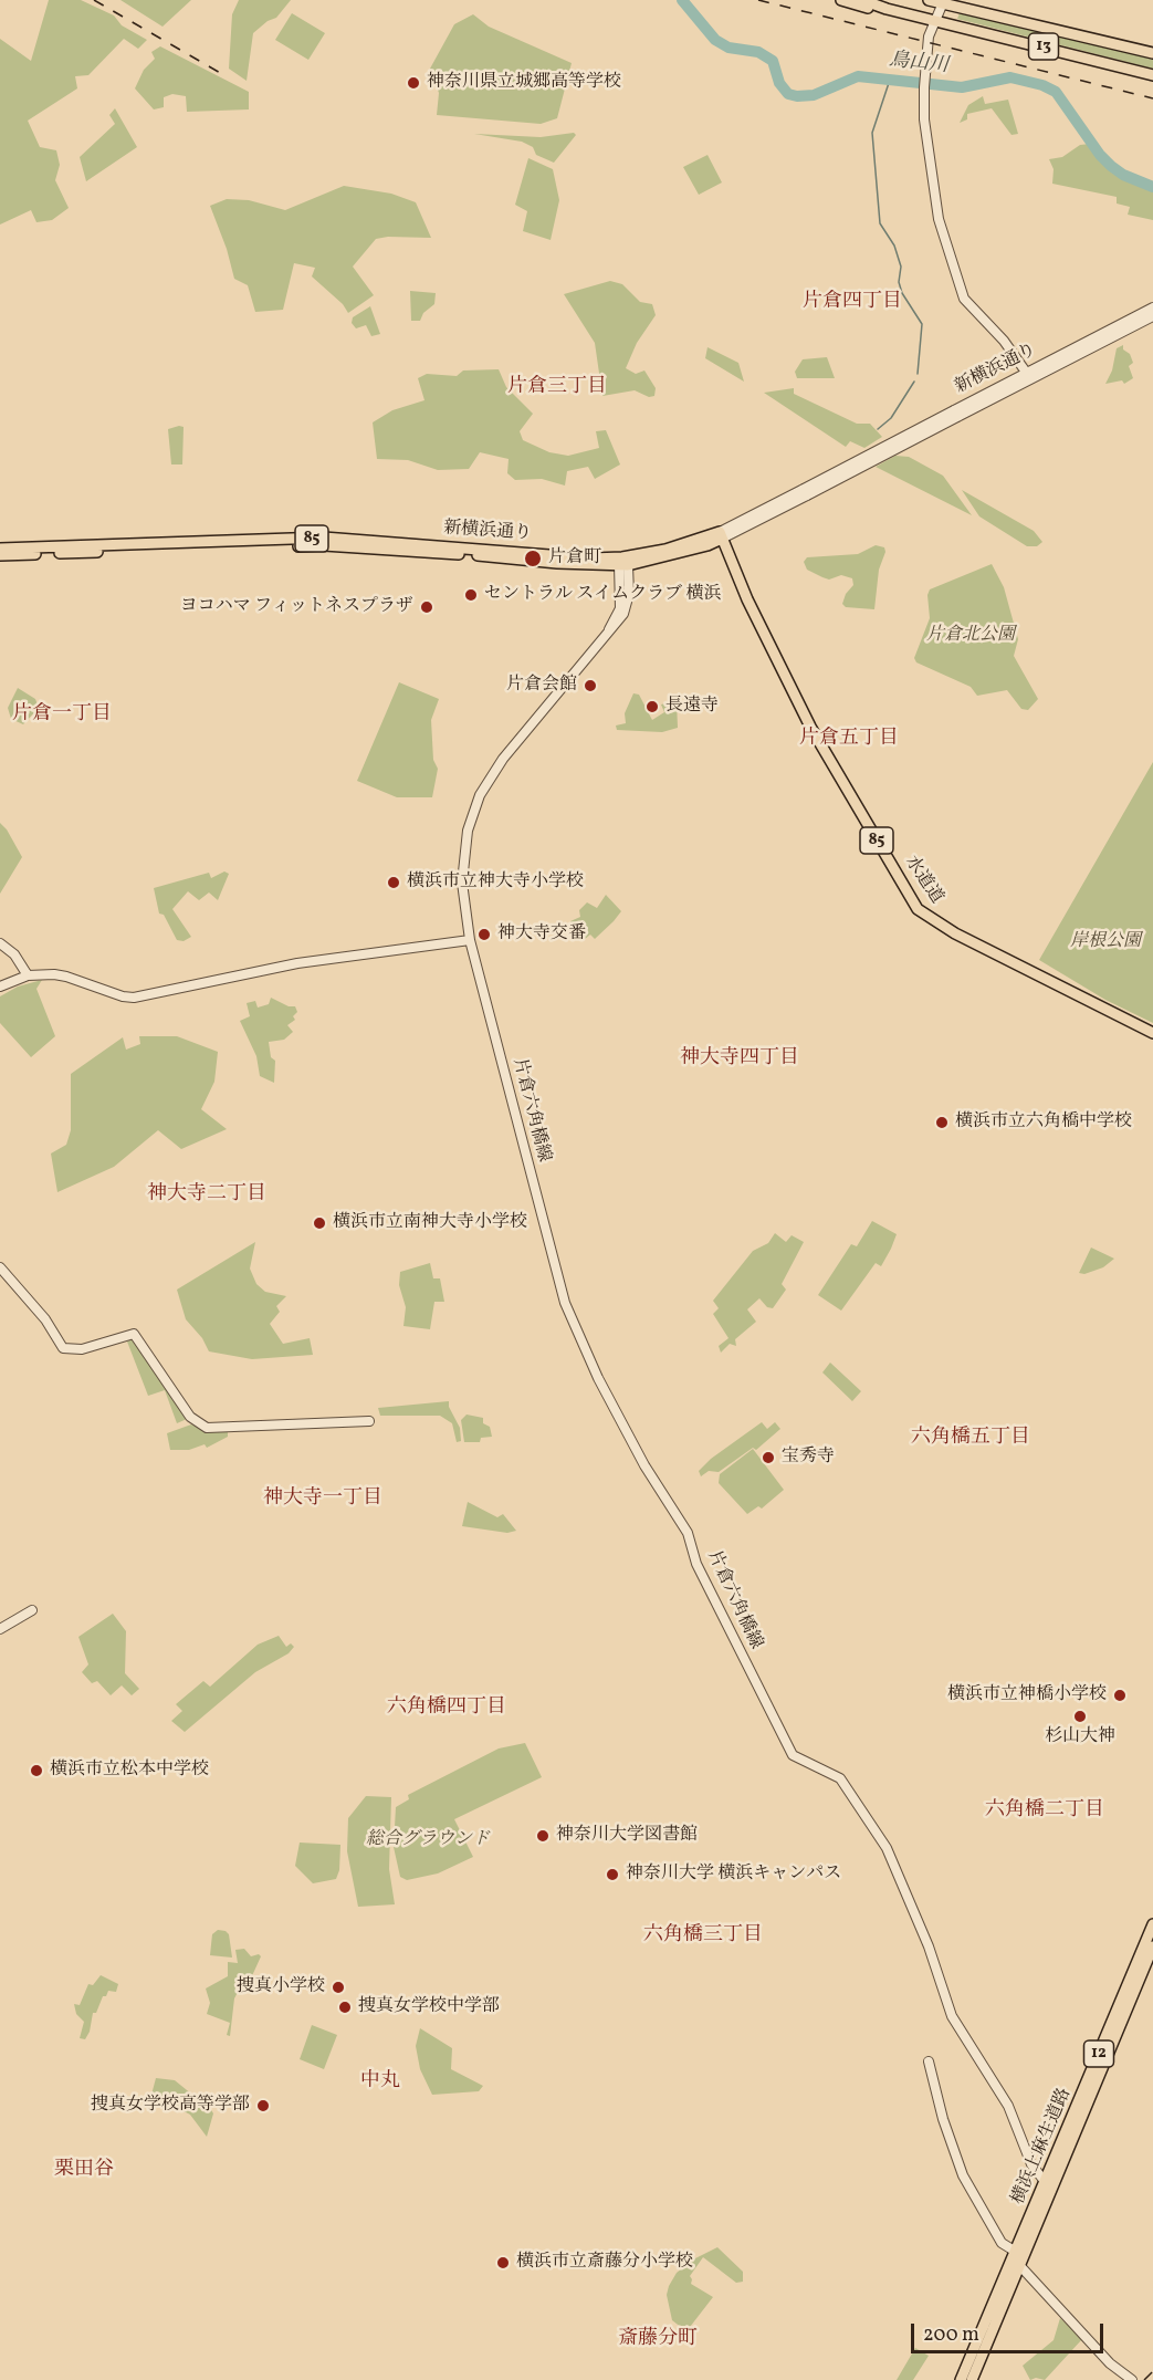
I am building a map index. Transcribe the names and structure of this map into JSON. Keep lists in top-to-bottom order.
{
  "streets": {
    "main road": [
      "13",
      "新横浜通り",
      "85",
      "水道道",
      "12",
      "横浜上麻生道路"
    ],
    "street": ["片倉六角橋線"]
  },
  "crossings": [
    ["新横浜通り", "水道道"],
    ["新横浜通り", "片倉六角橋線"],
    ["片倉六角橋線", "横浜上麻生道路"]
  ],
  "districts": [
    "片倉四丁目",
    "片倉三丁目",
    "片倉一丁目",
    "片倉五丁目",
    "神大寺四丁目",
    "神大寺二丁目",
    "六角橋五丁目",
    "神大寺一丁目",
    "六角橋四丁目",
    "六角橋二丁目",
    "六角橋三丁目",
    "中丸",
    "栗田谷",
    "斎藤分町"
  ],
  "water": ["鳥山川"],
  "parks": ["片倉北公園", "岸根公園", "総合グラウンド"],
  "places": [
    "神奈川県立城郷高等学校",
    "片倉町",
    "セントラル スイムクラブ 横浜",
    "ヨコハマ フィットネスプラザ",
    "片倉会館",
    "長遠寺",
    "横浜市立神大寺小学校",
    "神大寺交番",
    "横浜市立六角橋中学校",
    "横浜市立南神大寺小学校",
    "宝秀寺",
    "横浜市立神橋小学校",
    "杉山大神",
    "横浜市立松本中学校",
    "神奈川大学図書館",
    "神奈川大学 横浜キャンパス",
    "捜真小学校",
    "捜真女学校中学部",
    "捜真女学校高等学部",
    "横浜市立斎藤分小学校"
  ],
  "scale_bar": "200 m"
}
